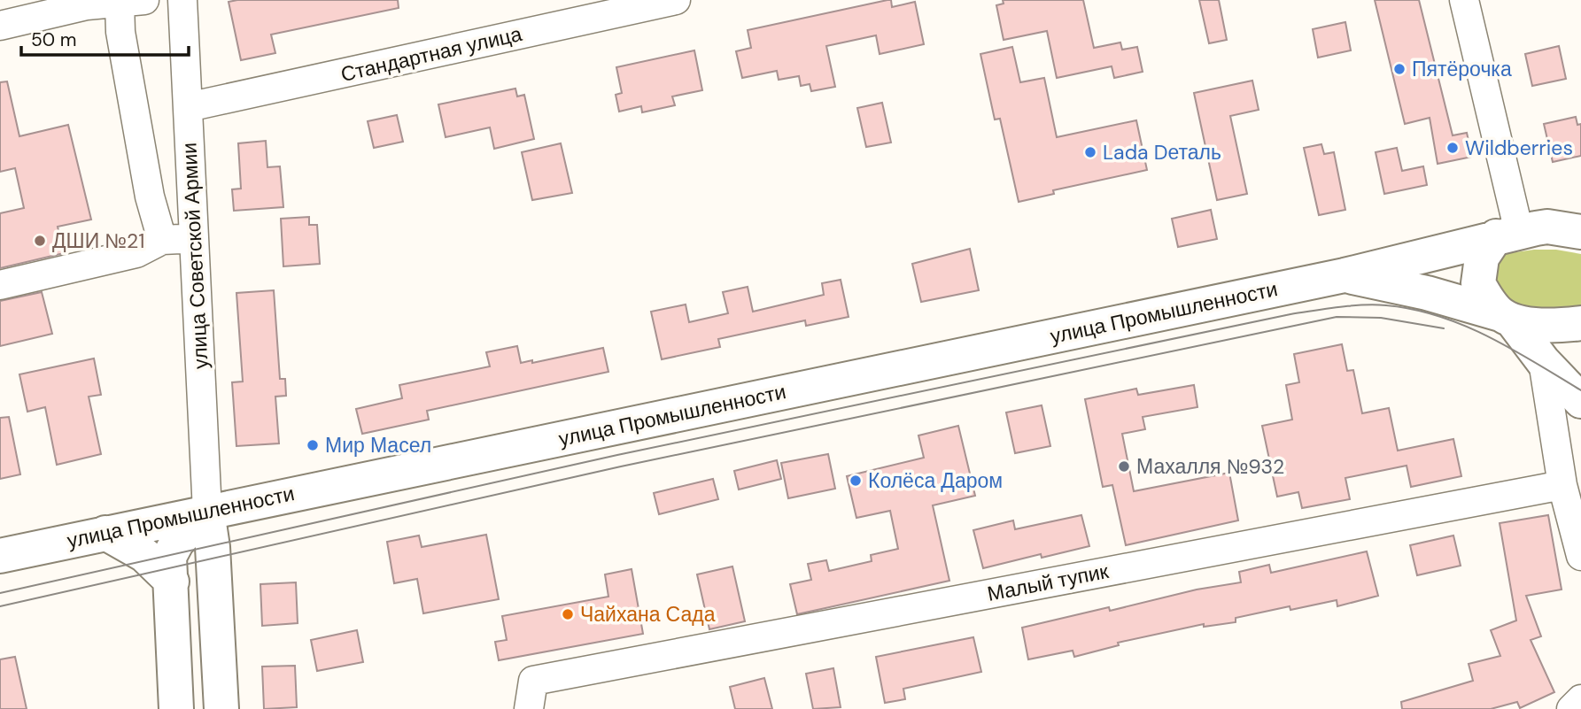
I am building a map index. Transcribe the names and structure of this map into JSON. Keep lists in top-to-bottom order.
{
  "streets": {
    "main road": ["улица Советской Армии", "улица Промышленности"],
    "street": ["Стандартная улица", "Малый тупик"]
  },
  "crossings": [
    ["Стандартная улица", "улица Советской Армии"],
    ["улица Советской Армии", "улица Промышленности"]
  ],
  "places": [
    "Пятёрочка",
    "Wildberries",
    "Lada Dеталь",
    "ДШИ №21",
    "Мир Масел",
    "Махалля №932",
    "Колёса Даром",
    "Чайхана Сада"
  ],
  "scale_bar": "50 m"
}
